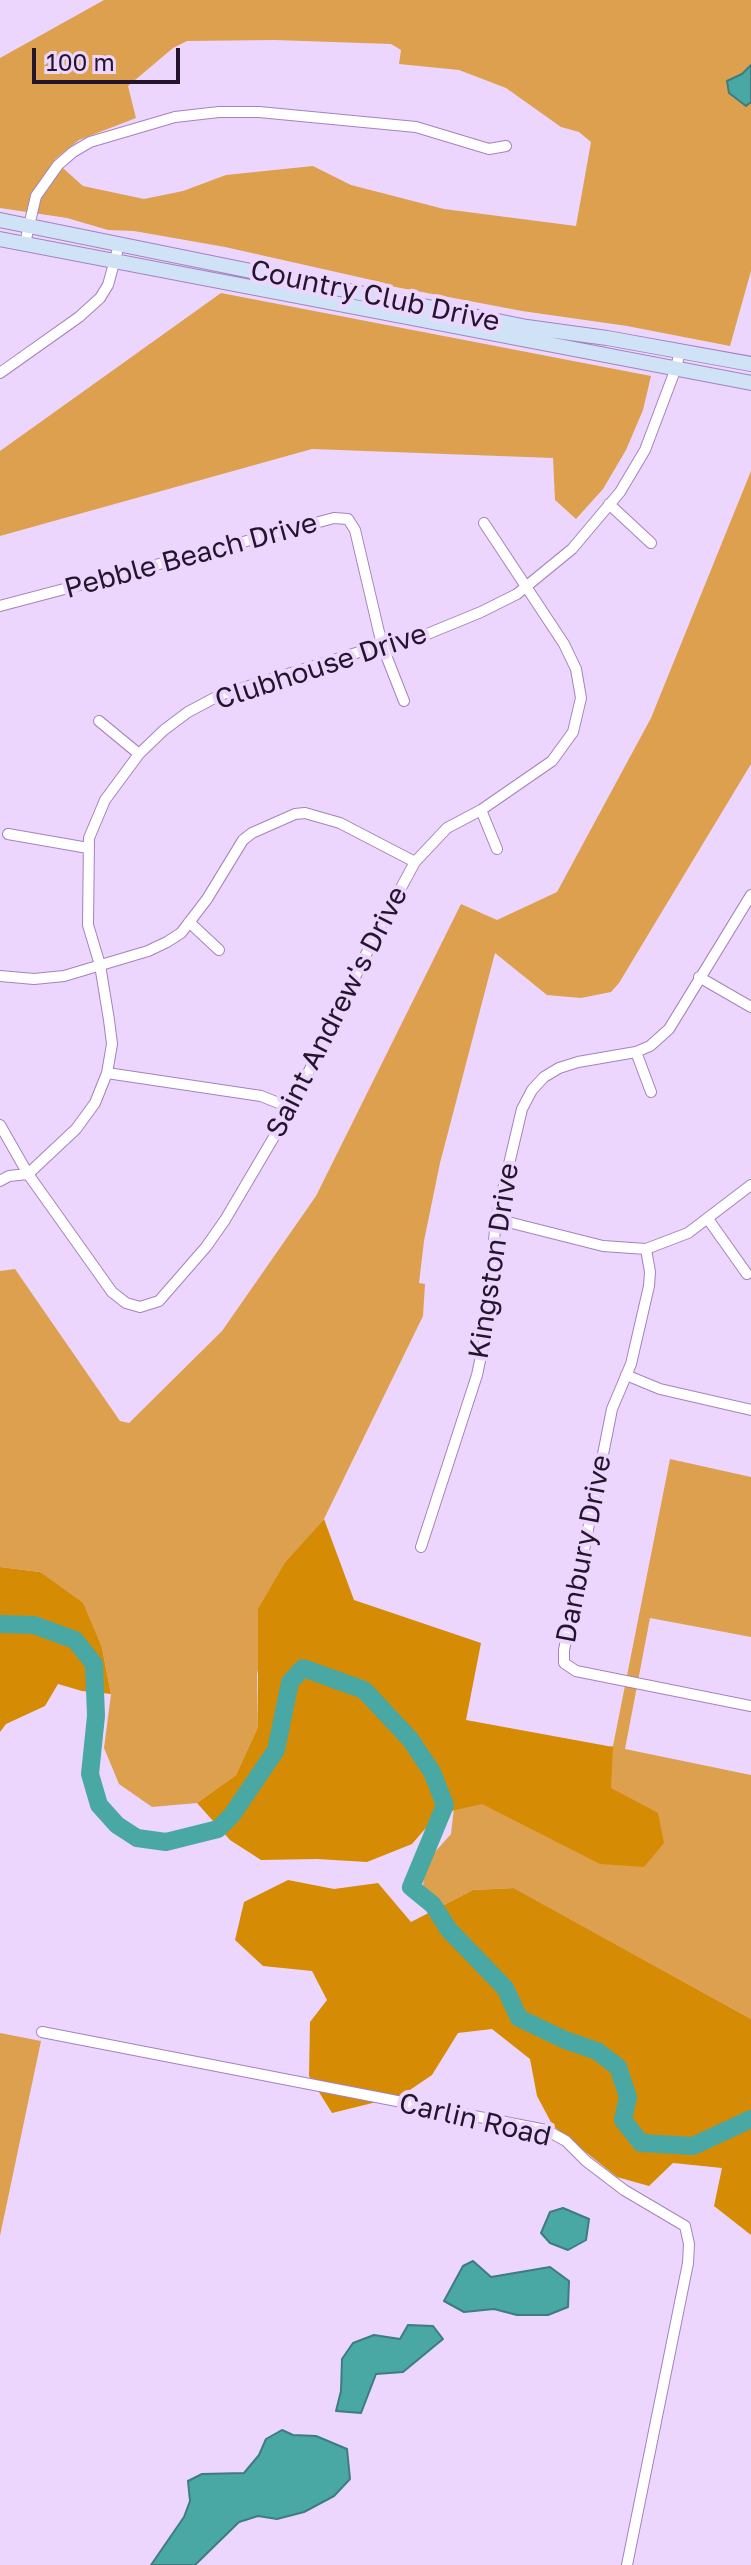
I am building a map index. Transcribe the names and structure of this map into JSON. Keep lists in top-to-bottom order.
{
  "streets": {
    "main road": ["Country Club Drive"],
    "street": [
      "Pebble Beach Drive",
      "Clubhouse Drive",
      "Saint Andrew's Drive",
      "Kingston Drive",
      "Danbury Drive",
      "Carlin Road"
    ]
  },
  "crossings": [
    ["Country Club Drive", "Clubhouse Drive"],
    ["Pebble Beach Drive", "Clubhouse Drive"],
    ["Clubhouse Drive", "Saint Andrew's Drive"]
  ],
  "scale_bar": "100 m"
}
